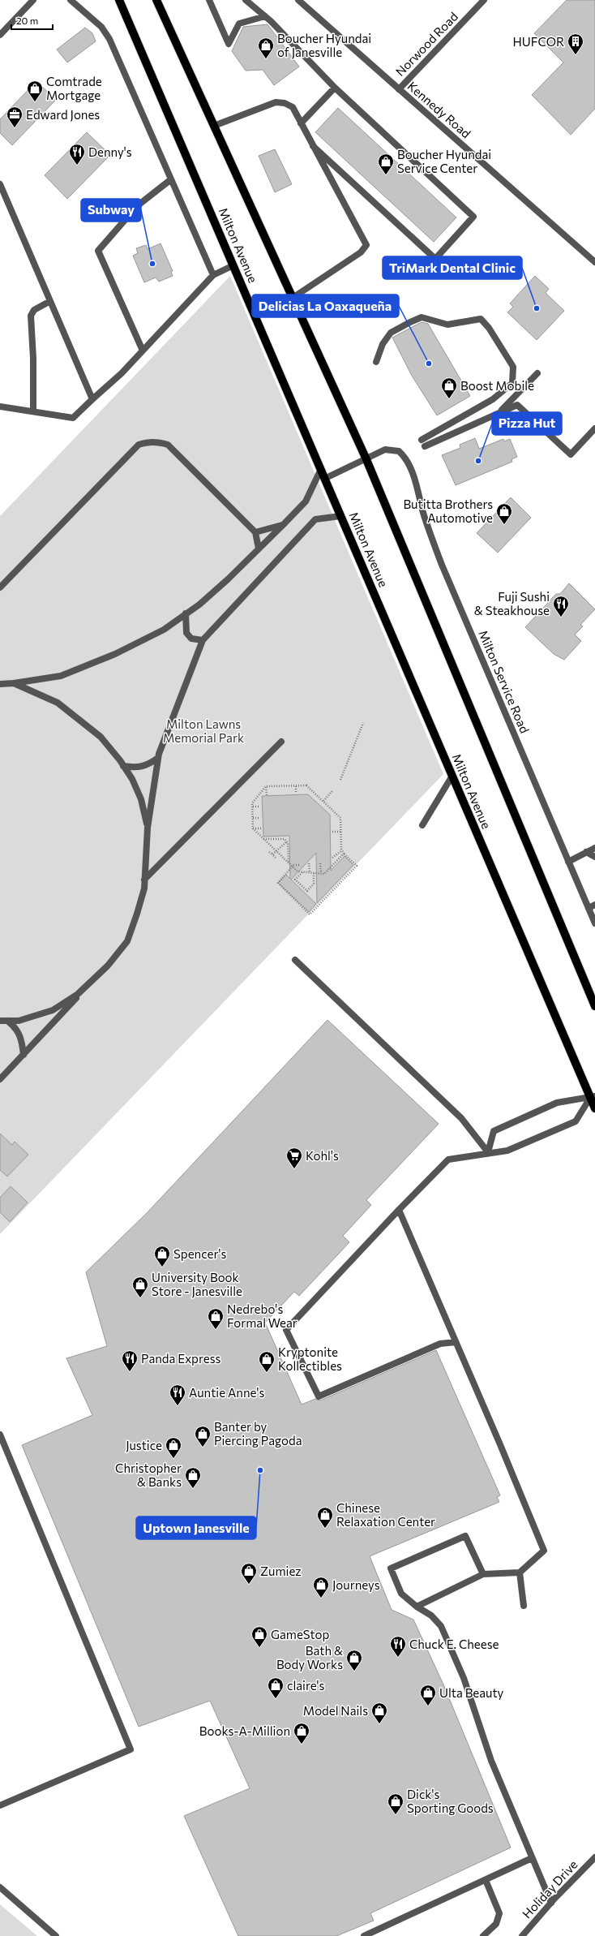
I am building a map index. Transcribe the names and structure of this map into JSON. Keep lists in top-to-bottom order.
{
  "streets": {
    "main road": ["Milton Avenue"],
    "street": [
      "Norwood Road",
      "Kennedy Road",
      "Milton Service Road",
      "Holiday Drive"
    ]
  },
  "crossings": [
    ["Norwood Road", "Kennedy Road"],
    ["Milton Avenue", "Milton Service Road"]
  ],
  "parks": ["Milton Lawns Memorial Park"],
  "places": {
    "building": ["HUFCOR"],
    "shop": [
      "Boucher Hyundai of Janesville",
      "Comtrade Mortgage",
      "Boucher Hyundai Service Center",
      "Boost Mobile",
      "Butitta Brothers Automotive",
      "Spencer's",
      "University Book Store - Janesville",
      "Nedrebo's Formal Wear",
      "Kryptonite Kollectibles",
      "Banter by Piercing Pagoda",
      "Justice",
      "Christopher & Banks",
      "Chinese Relaxation Center",
      "Zumiez",
      "Journeys",
      "GameStop",
      "Bath & Body Works",
      "claire's",
      "Ulta Beauty",
      "Model Nails",
      "Books-A-Million",
      "Dick's Sporting Goods"
    ],
    "office": ["Edward Jones"],
    "restaurant": [
      "Denny's",
      "Fuji Sushi & Steakhouse",
      "Panda Express",
      "Auntie Anne's",
      "Chuck E. Cheese"
    ],
    "other": [
      "Subway",
      "TriMark Dental Clinic",
      "Delicias La Oaxaqueña",
      "Pizza Hut",
      "Uptown Janesville"
    ],
    "supermarket": ["Kohl's"]
  },
  "scale_bar": "20 m"
}
